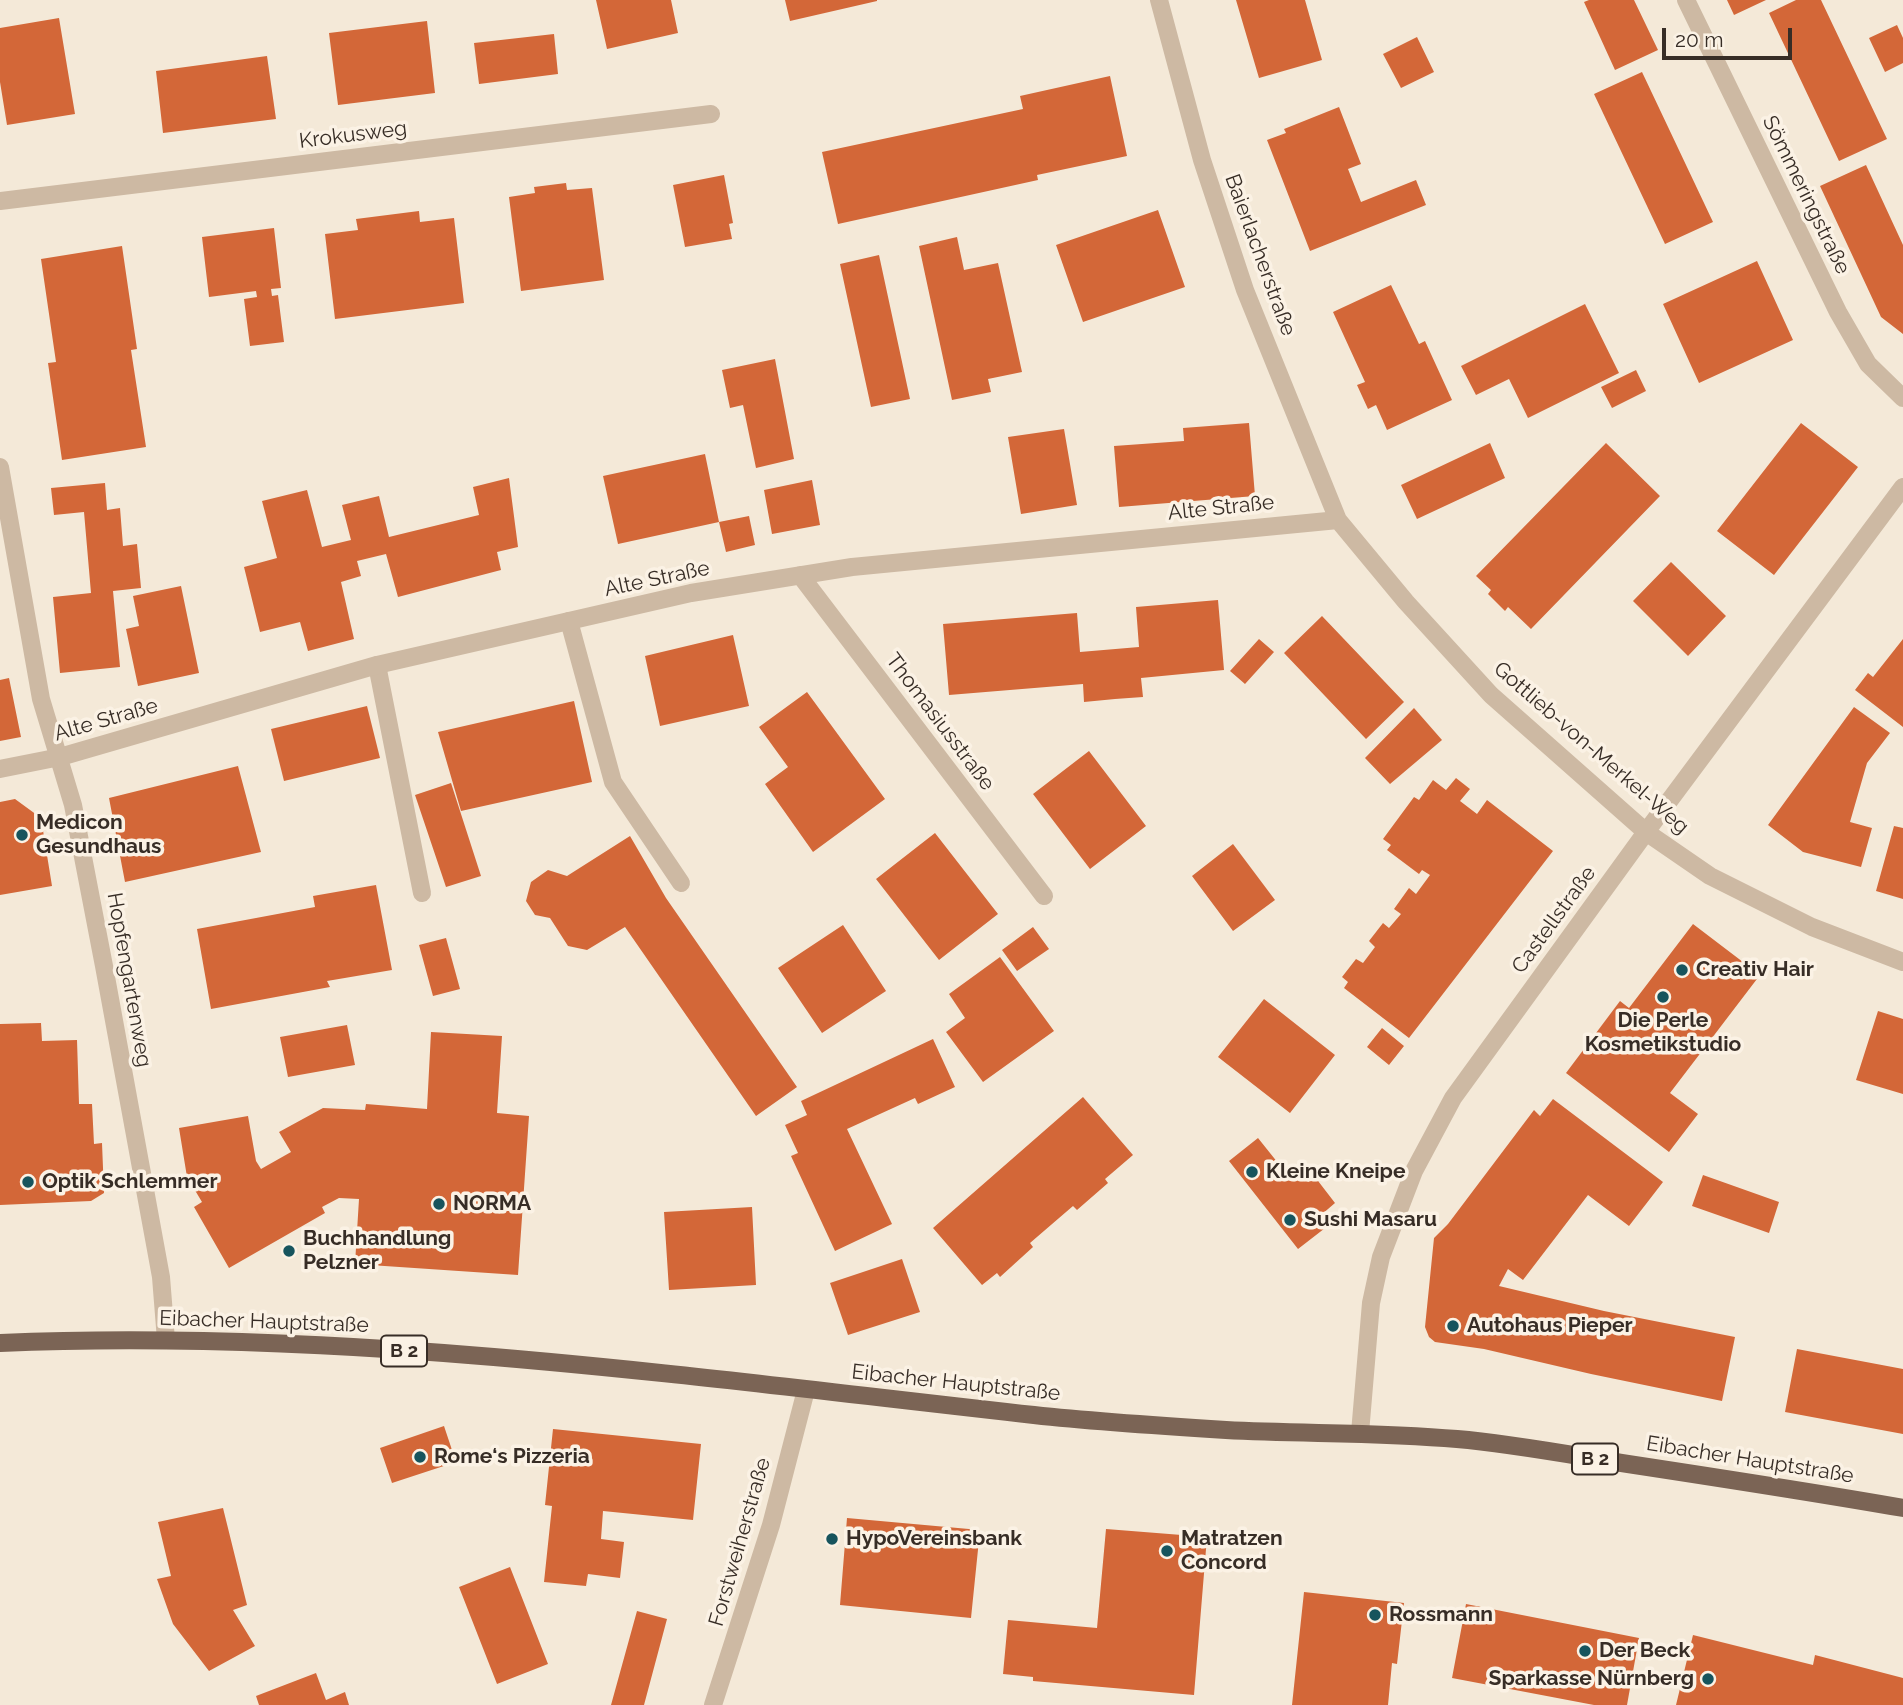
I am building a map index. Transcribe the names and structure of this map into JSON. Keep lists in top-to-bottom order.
{
  "streets": {
    "main road": ["Eibacher Hauptstraße", "B 2"],
    "street": [
      "Krokusweg",
      "Sömmeringstraße",
      "Baierlacherstraße",
      "Alte Straße",
      "Thomasiusstraße",
      "Gottlieb-von-Merkel-Weg",
      "Castellstraße",
      "Hopfengartenweg",
      "Forstweiherstraße"
    ]
  },
  "crossings": [
    ["Baierlacherstraße", "Alte Straße"],
    ["Baierlacherstraße", "Gottlieb-von-Merkel-Weg"],
    ["Alte Straße", "Thomasiusstraße"],
    ["Alte Straße", "Gottlieb-von-Merkel-Weg"],
    ["Alte Straße", "Hopfengartenweg"],
    ["Gottlieb-von-Merkel-Weg", "Castellstraße"],
    ["Castellstraße", "Eibacher Hauptstraße"],
    ["Hopfengartenweg", "Eibacher Hauptstraße"],
    ["Eibacher Hauptstraße", "Forstweiherstraße"]
  ],
  "places": [
    "Medicon Gesundhaus",
    "Creativ Hair",
    "Die Perle Kosmetikstudio",
    "Kleine Kneipe",
    "Optik Schlemmer",
    "NORMA",
    "Sushi Masaru",
    "Buchhandlung Pelzner",
    "Autohaus Pieper",
    "Rome‘s Pizzeria",
    "HypoVereinsbank",
    "Matratzen Concord",
    "Rossmann",
    "Der Beck",
    "Sparkasse Nürnberg"
  ],
  "scale_bar": "20 m"
}
